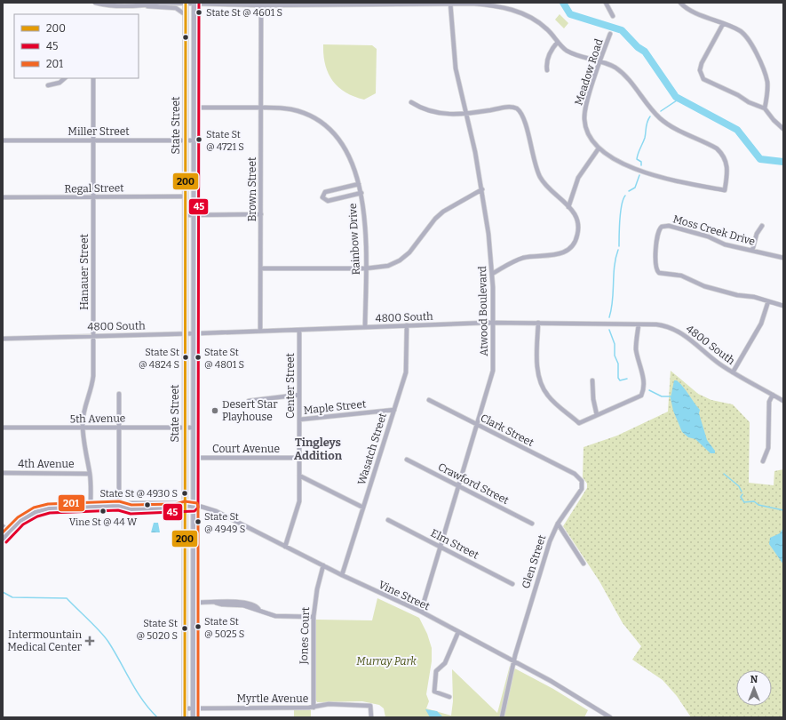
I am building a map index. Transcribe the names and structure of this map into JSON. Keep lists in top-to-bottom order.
{
  "streets": {
    "main road": ["State Street"],
    "street": [
      "Meadow Road",
      "Miller Street",
      "Regal Street",
      "Brown Street",
      "Moss Creek Drive",
      "Rainbow Drive",
      "Hanauer Street",
      "Atwood Boulevard",
      "4800 South",
      "Center Street",
      "Maple Street",
      "5th Avenue",
      "Clark Street",
      "Court Avenue",
      "Wasatch Street",
      "4th Avenue",
      "Crawford Street",
      "Elm Street",
      "Glen Street",
      "Vine Street",
      "Jones Court",
      "Myrtle Avenue"
    ]
  },
  "crossings": [
    ["State Street", "Miller Street"],
    ["State Street", "Regal Street"],
    ["State Street", "Rainbow Drive"],
    ["State Street", "4800 South"],
    ["State Street", "5th Avenue"],
    ["State Street", "Court Avenue"],
    ["State Street", "Vine Street"],
    ["State Street", "Myrtle Avenue"],
    ["Miller Street", "Hanauer Street"],
    ["Regal Street", "Hanauer Street"],
    ["Brown Street", "Rainbow Drive"],
    ["Brown Street", "4800 South"],
    ["Rainbow Drive", "4800 South"],
    ["Hanauer Street", "4800 South"],
    ["Hanauer Street", "5th Avenue"],
    ["Hanauer Street", "4th Avenue"],
    ["Hanauer Street", "Vine Street"],
    ["Atwood Boulevard", "4800 South"],
    ["Atwood Boulevard", "Clark Street"],
    ["Atwood Boulevard", "Crawford Street"],
    ["Atwood Boulevard", "Elm Street"],
    ["Atwood Boulevard", "Vine Street"],
    ["4800 South", "Center Street"],
    ["4800 South", "Wasatch Street"],
    ["Center Street", "Maple Street"],
    ["Center Street", "Court Avenue"],
    ["Center Street", "Vine Street"],
    ["Maple Street", "Wasatch Street"],
    ["Clark Street", "Glen Street"],
    ["Wasatch Street", "Vine Street"],
    ["Glen Street", "Vine Street"],
    ["Vine Street", "Jones Court"],
    ["Jones Court", "Myrtle Avenue"]
  ],
  "districts": ["Tingleys Addition"],
  "parks": ["Murray Park"],
  "places": {
    "other": [
      "State St @ 4601 S",
      "State St @ 4721 S",
      "State St @ 4824 S",
      "State St @ 4801 S",
      "Desert Star Playhouse",
      "State St @ 4930 S",
      "Vine St @ 44 W",
      "State St @ 4949 S",
      "State St @ 5025 S",
      "State St @ 5020 S"
    ],
    "health": ["Intermountain Medical Center"]
  },
  "lines": ["transit line 200", "transit line 45", "transit line 201"],
  "legend": ["200", "45", "201"],
  "north": "top"
}
